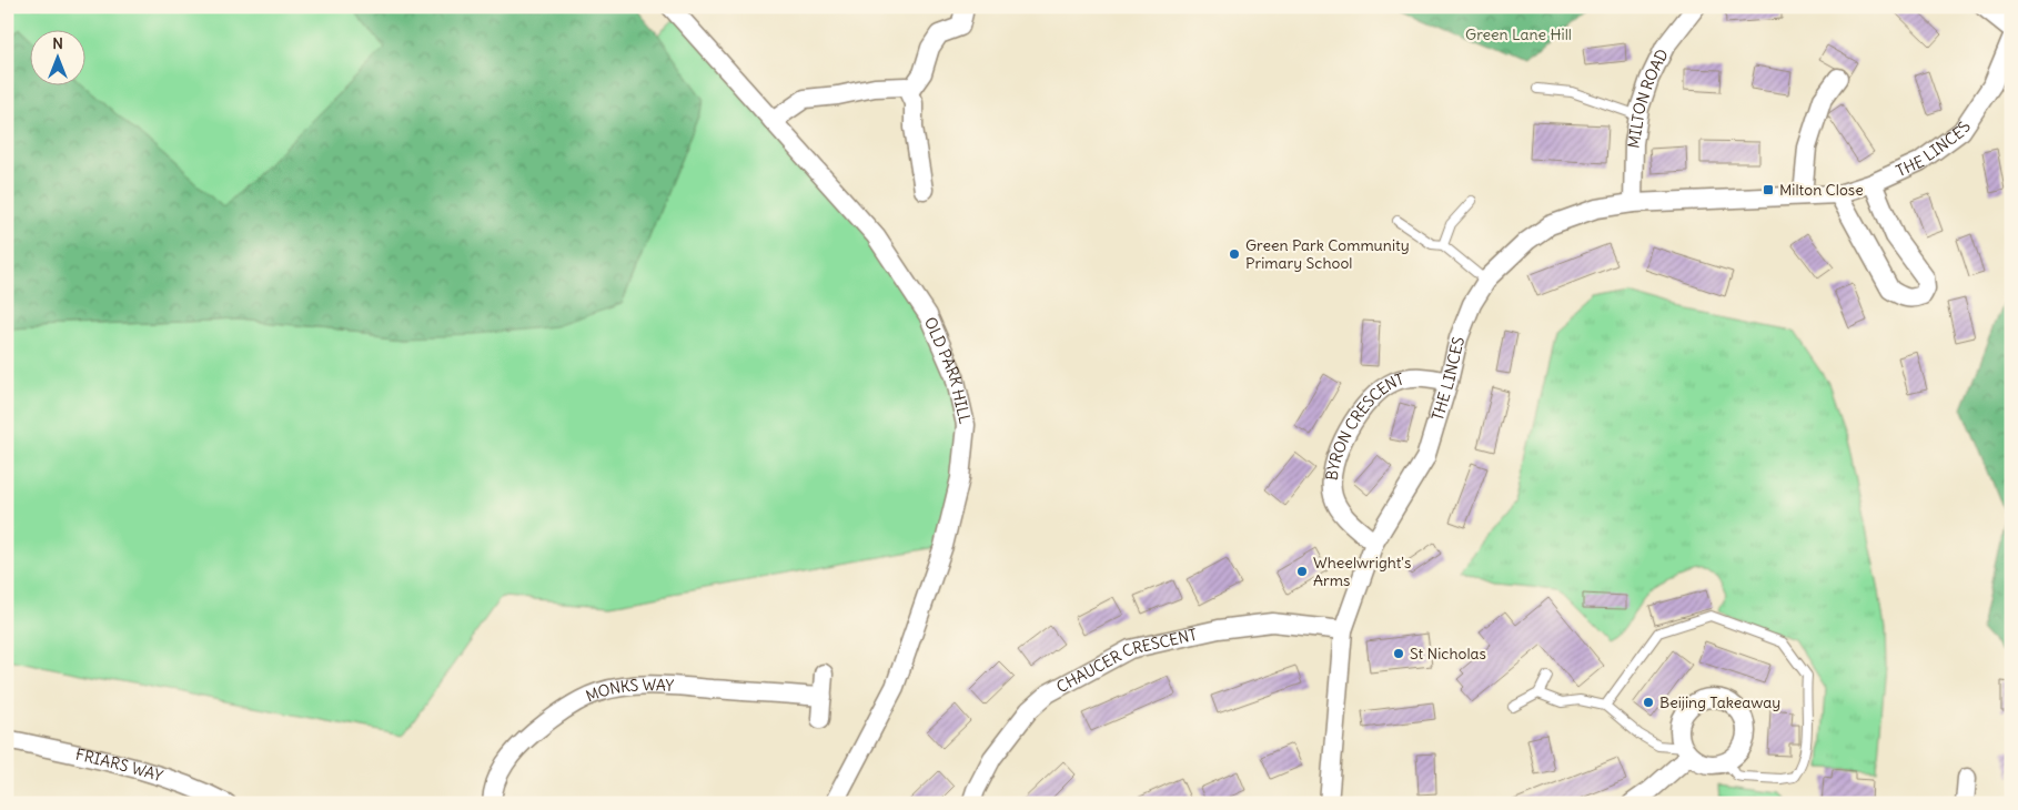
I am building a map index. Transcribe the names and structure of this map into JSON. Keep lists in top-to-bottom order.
{
  "streets": {
    "street": [
      "MILTON ROAD",
      "THE LINCES",
      "OLD PARK HILL",
      "BYRON CRESCENT",
      "CHAUCER CRESCENT",
      "MONKS WAY",
      "FRIARS WAY"
    ]
  },
  "crossings": [
    ["MILTON ROAD", "THE LINCES"],
    ["THE LINCES", "BYRON CRESCENT"],
    ["THE LINCES", "CHAUCER CRESCENT"]
  ],
  "parks": ["Green Lane Hill"],
  "places": {
    "transit": ["Milton Close"],
    "other": [
      "Green Park Community Primary School",
      "Wheelwright's Arms",
      "St Nicholas",
      "Beijing Takeaway"
    ]
  },
  "north": "top"
}
